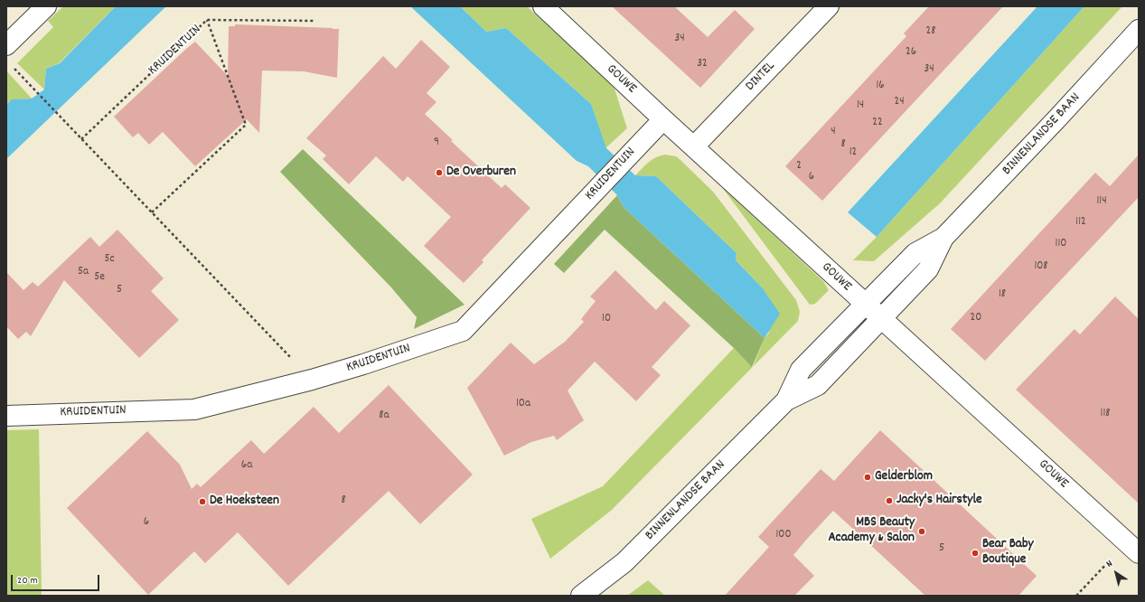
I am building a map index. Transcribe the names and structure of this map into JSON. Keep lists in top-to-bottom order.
{
  "streets": {
    "street": [
      "KRUIDENTUIN",
      "DINTEL",
      "GOUWE",
      "BINNENLANDSE BAAN"
    ]
  },
  "crossings": [
    ["KRUIDENTUIN", "GOUWE"],
    ["DINTEL", "GOUWE"],
    ["GOUWE", "BINNENLANDSE BAAN"]
  ],
  "places": [
    "De Overburen",
    "Gelderblom",
    "Jacky's Hairstyle",
    "De Hoeksteen",
    "MBS Beauty Academy & Salon",
    "Bear Baby Boutique"
  ],
  "house_numbers": [
    "28",
    "34",
    "26",
    "32",
    "34",
    "16",
    "24",
    "14",
    "22",
    "4",
    "9",
    "8",
    "12",
    "2",
    "6",
    "114",
    "112",
    "110",
    "5c",
    "108",
    "5a",
    "5e",
    "5",
    "18",
    "20",
    "10",
    "10a",
    "118",
    "8a",
    "6a",
    "8",
    "6",
    "100",
    "5"
  ],
  "scale_bar": "20 m",
  "north": "top left"
}
